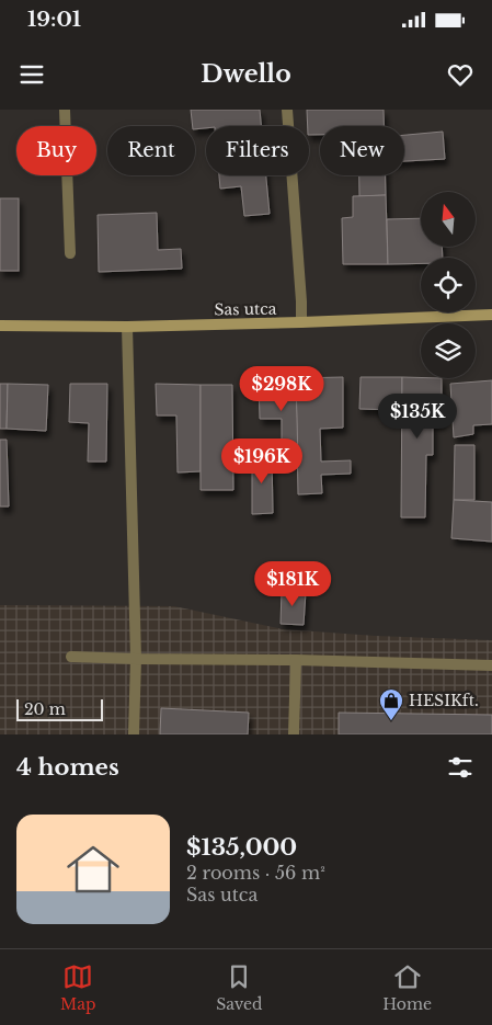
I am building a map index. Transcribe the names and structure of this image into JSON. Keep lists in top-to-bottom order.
{
  "streets": {
    "main road": ["Sas utca"]
  },
  "places": {
    "shop": ["HESIKft."]
  },
  "scale_bar": "20 m",
  "north": "top",
  "page": {
    "status": "19:01",
    "header": "Dwello",
    "chip": [
      "Buy",
      "Rent",
      "Filters",
      "New"
    ],
    "price": [
      "$298K",
      "$135K",
      "$196K",
      "$181K"
    ],
    "scale": "20 m",
    "heading": "4 homes",
    "list": [
      {
        "name": "$135,000",
        "note": "2 rooms · 56 m² · Sas utca"
      }
    ],
    "tabs": ["Map", "Saved", "Home"]
  }
}
